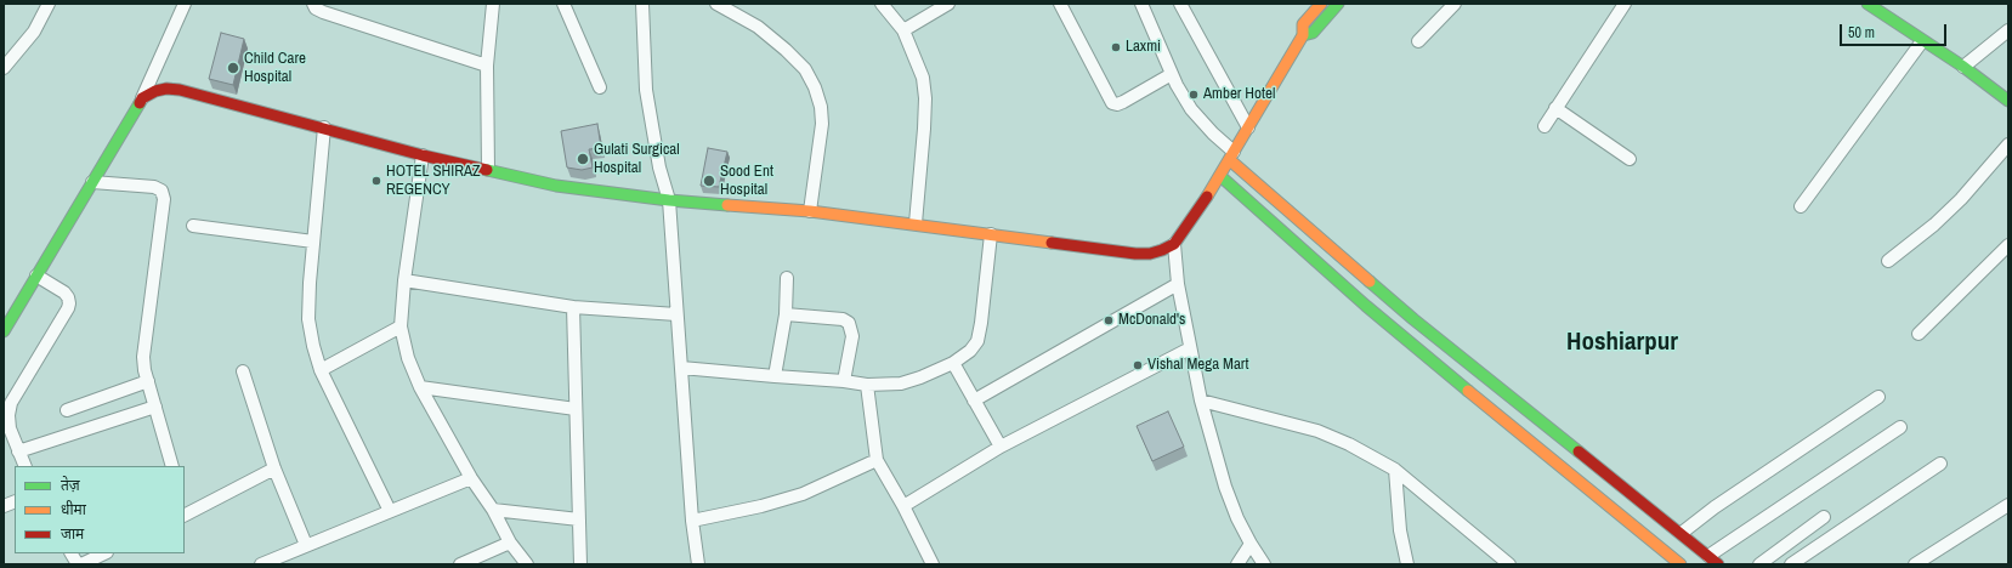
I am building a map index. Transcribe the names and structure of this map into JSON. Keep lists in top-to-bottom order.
{
  "districts": ["Hoshiarpur"],
  "places": [
    "Laxmi",
    "Child Care Hospital",
    "Amber Hotel",
    "Gulati Surgical Hospital",
    "HOTEL SHIRAZ REGENCY",
    "Sood Ent Hospital",
    "McDonald's",
    "Vishal Mega Mart"
  ],
  "legend": ["तेज़", "धीमा", "जाम"],
  "scale_bar": "50 m"
}
